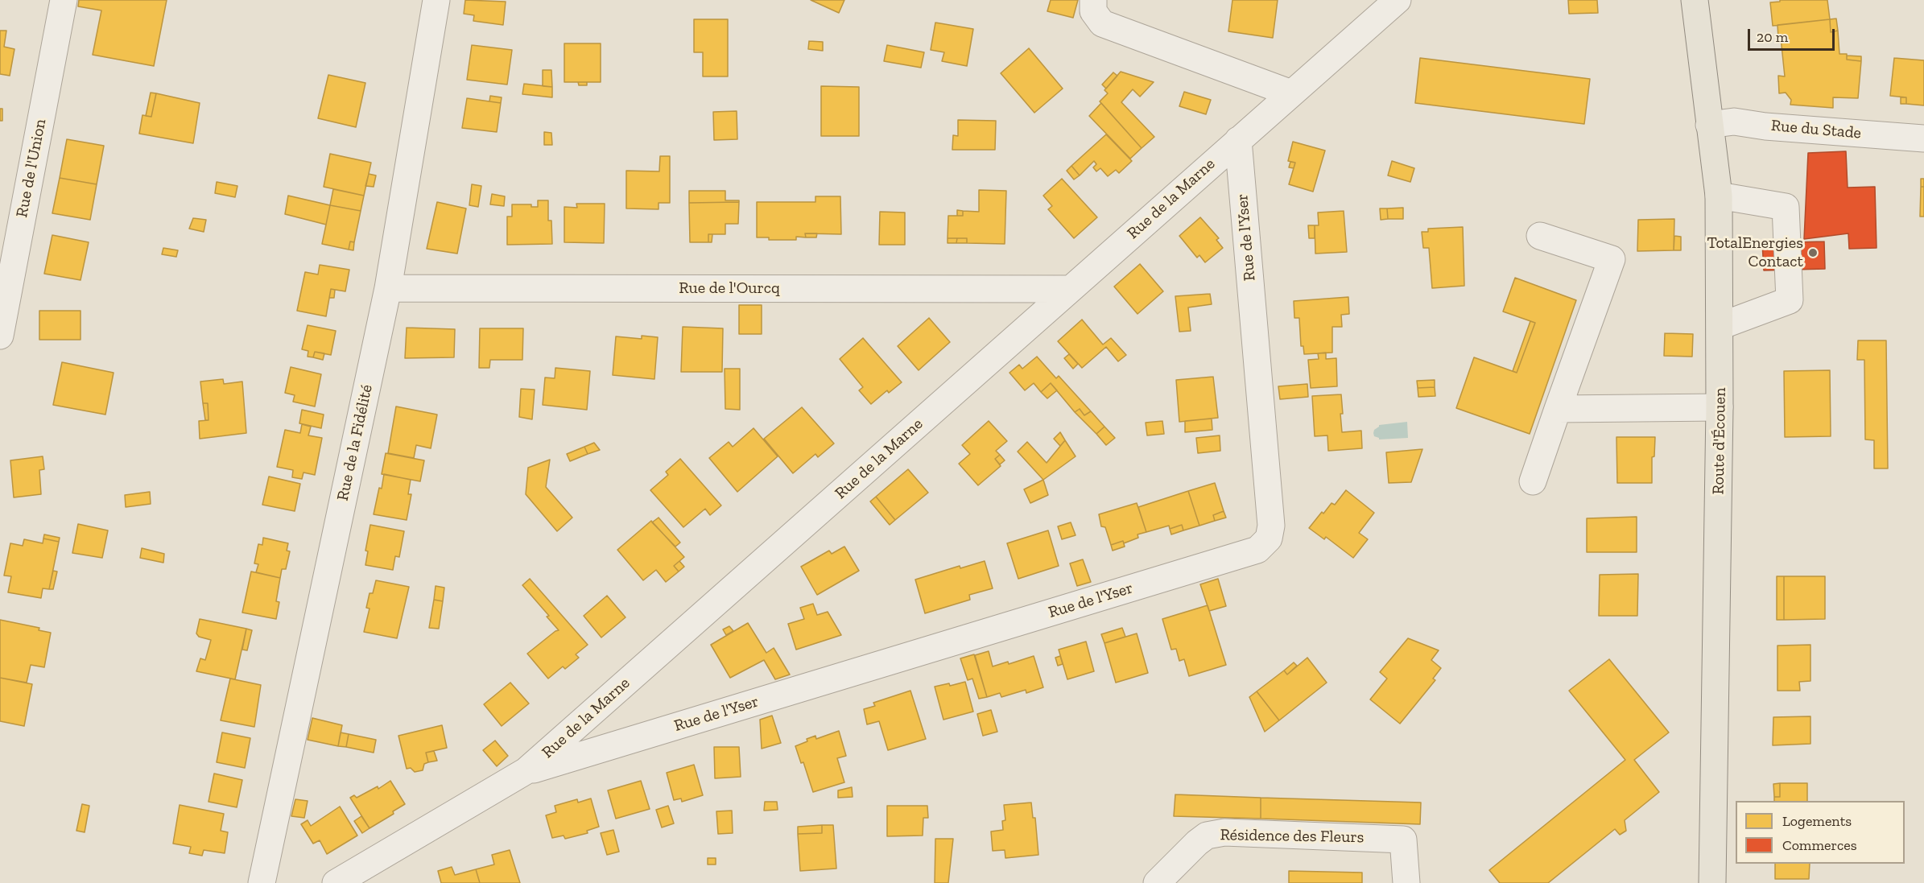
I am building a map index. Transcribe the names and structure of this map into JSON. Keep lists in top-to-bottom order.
{
  "streets": {
    "main road": ["Route d'Écouen"],
    "street": [
      "Rue du Stade",
      "Rue de l'Union",
      "Rue de la Marne",
      "Rue de l'Yser",
      "Rue de l'Ourcq",
      "Rue de la Fidélité",
      "Résidence des Fleurs"
    ]
  },
  "crossings": [
    ["Rue du Stade", "Route d'Écouen"],
    ["Rue de la Marne", "Rue de l'Yser"],
    ["Rue de la Marne", "Rue de l'Ourcq"],
    ["Rue de l'Ourcq", "Rue de la Fidélité"]
  ],
  "places": ["TotalEnergies Contact"],
  "legend": ["Logements", "Commerces"],
  "scale_bar": "20 m"
}
